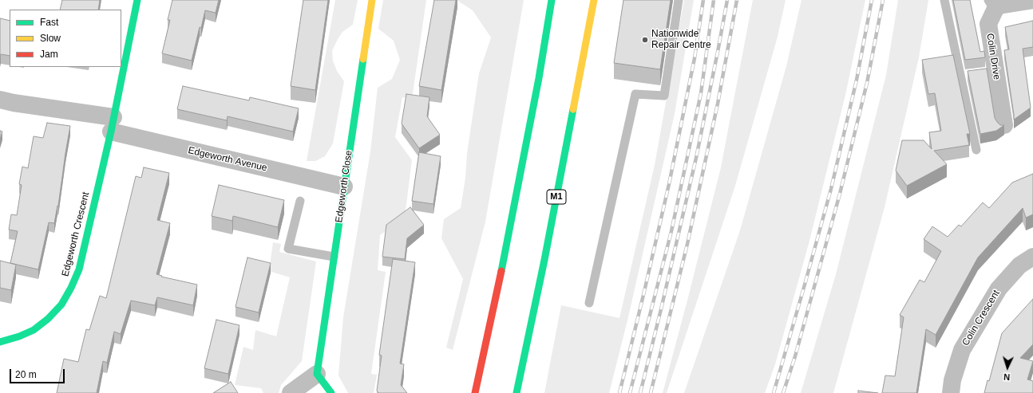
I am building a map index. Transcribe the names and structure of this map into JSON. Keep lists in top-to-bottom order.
{
  "streets": {
    "main road": ["Edgeworth Close", "M1", "Edgeworth Crescent"],
    "street": ["Colin Drive", "Edgeworth Avenue", "Colin Crescent"]
  },
  "crossings": [
    ["Edgeworth Avenue", "Edgeworth Close"],
    ["Edgeworth Avenue", "Edgeworth Crescent"]
  ],
  "places": ["Nationwide Repair Centre"],
  "legend": ["Fast", "Slow", "Jam"],
  "scale_bar": "20 m",
  "north": "bottom"
}
